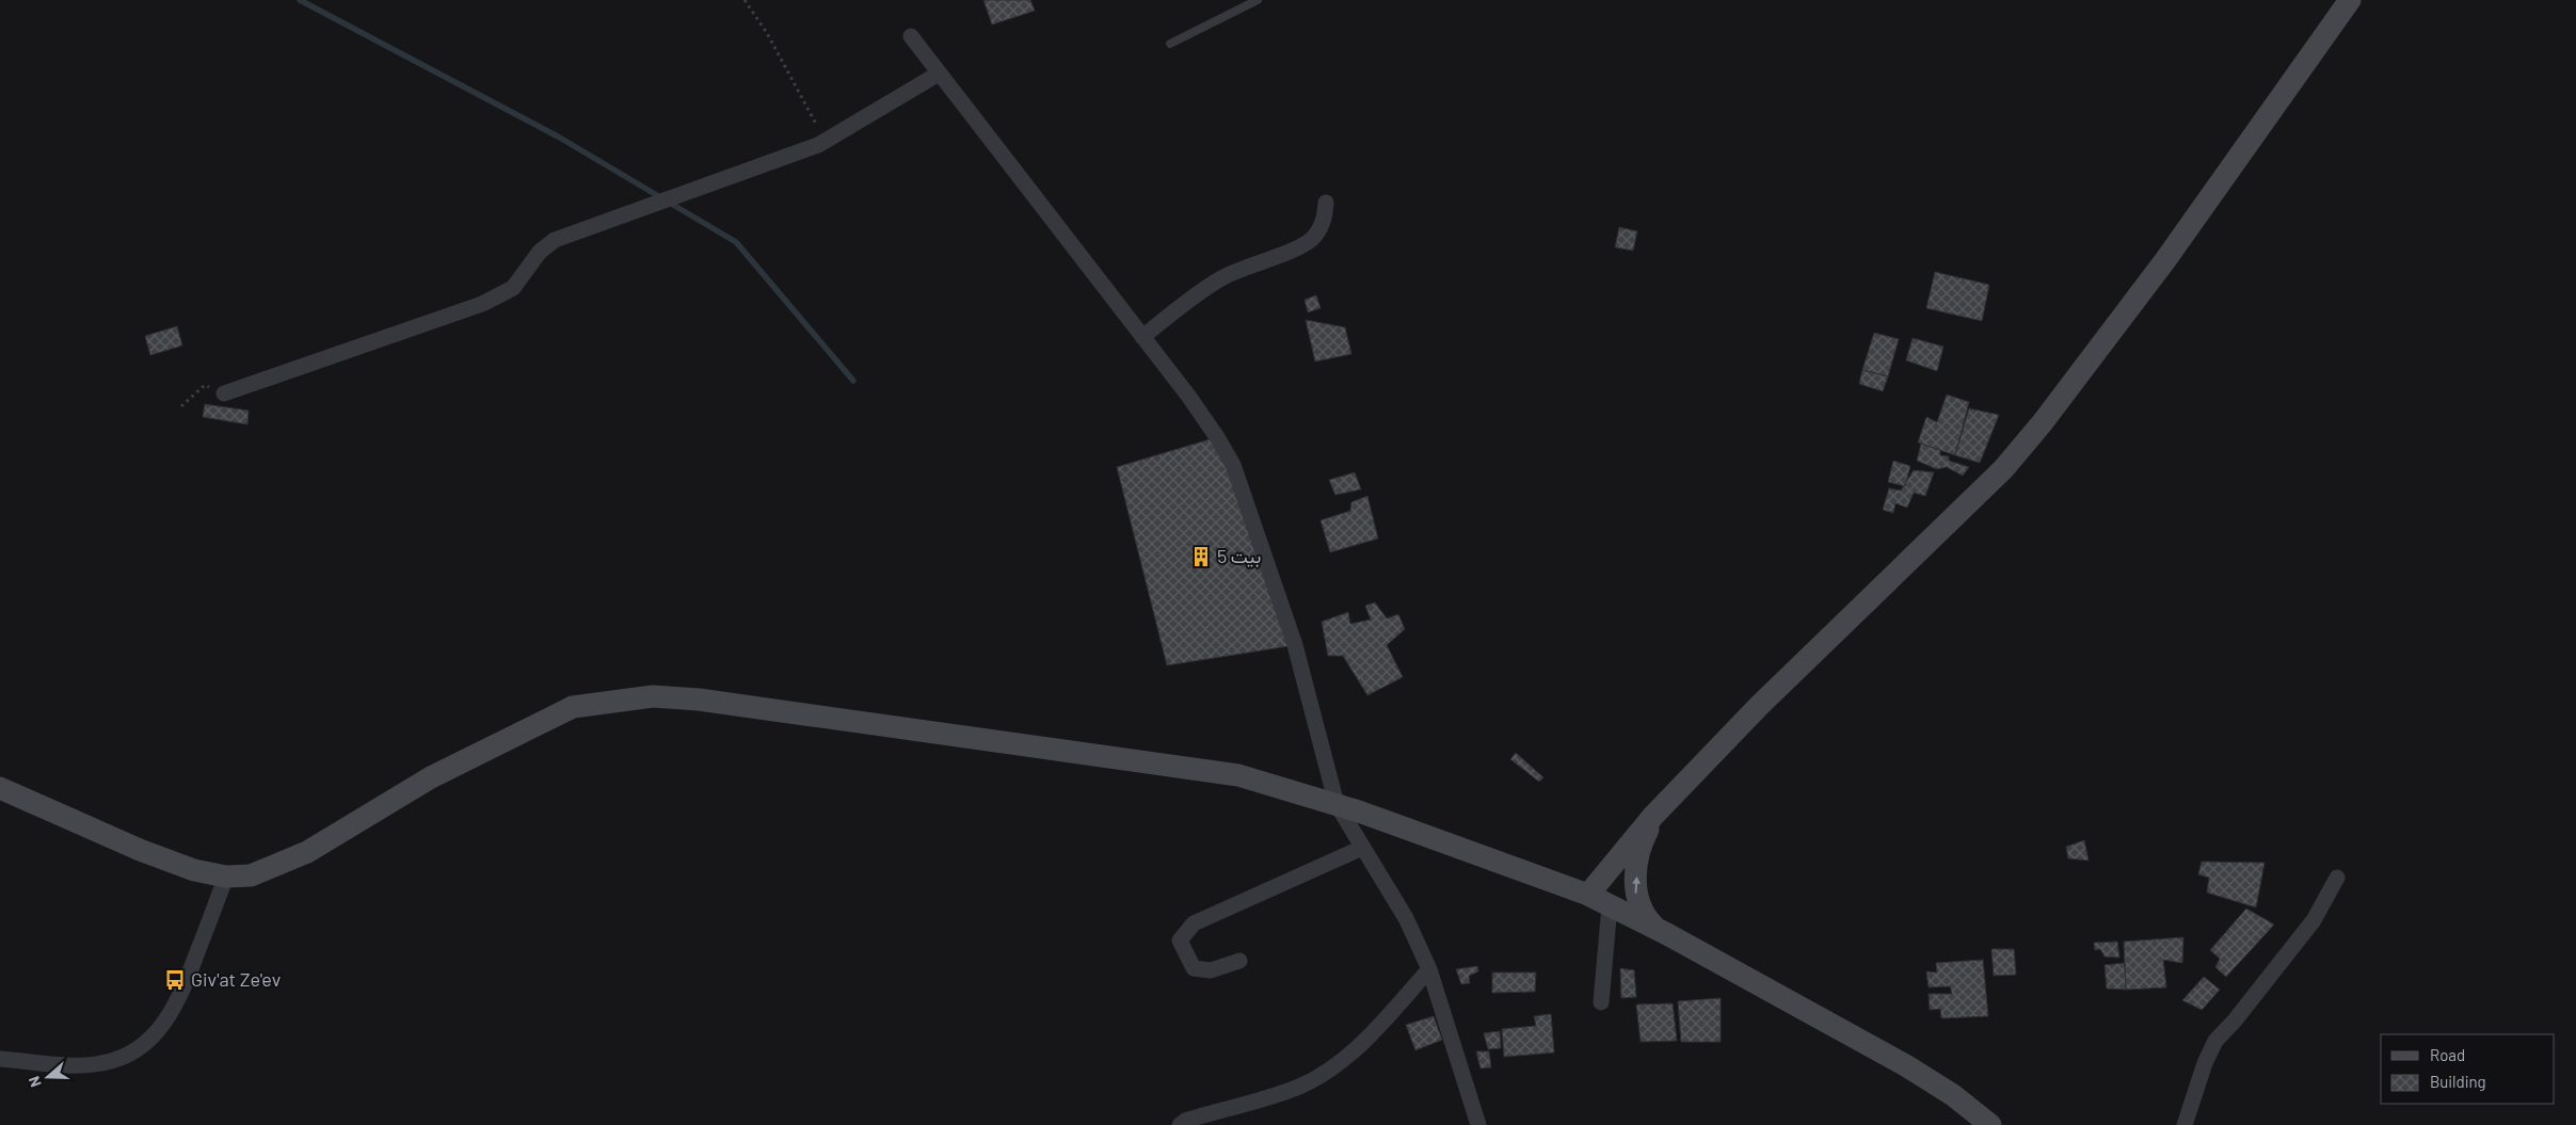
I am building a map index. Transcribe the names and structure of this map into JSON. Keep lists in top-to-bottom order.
{
  "places": {
    "building": ["بيت 5"],
    "bus stop": ["Giv'at Ze'ev"]
  },
  "legend": ["Road", "Building"],
  "north": "left"
}
